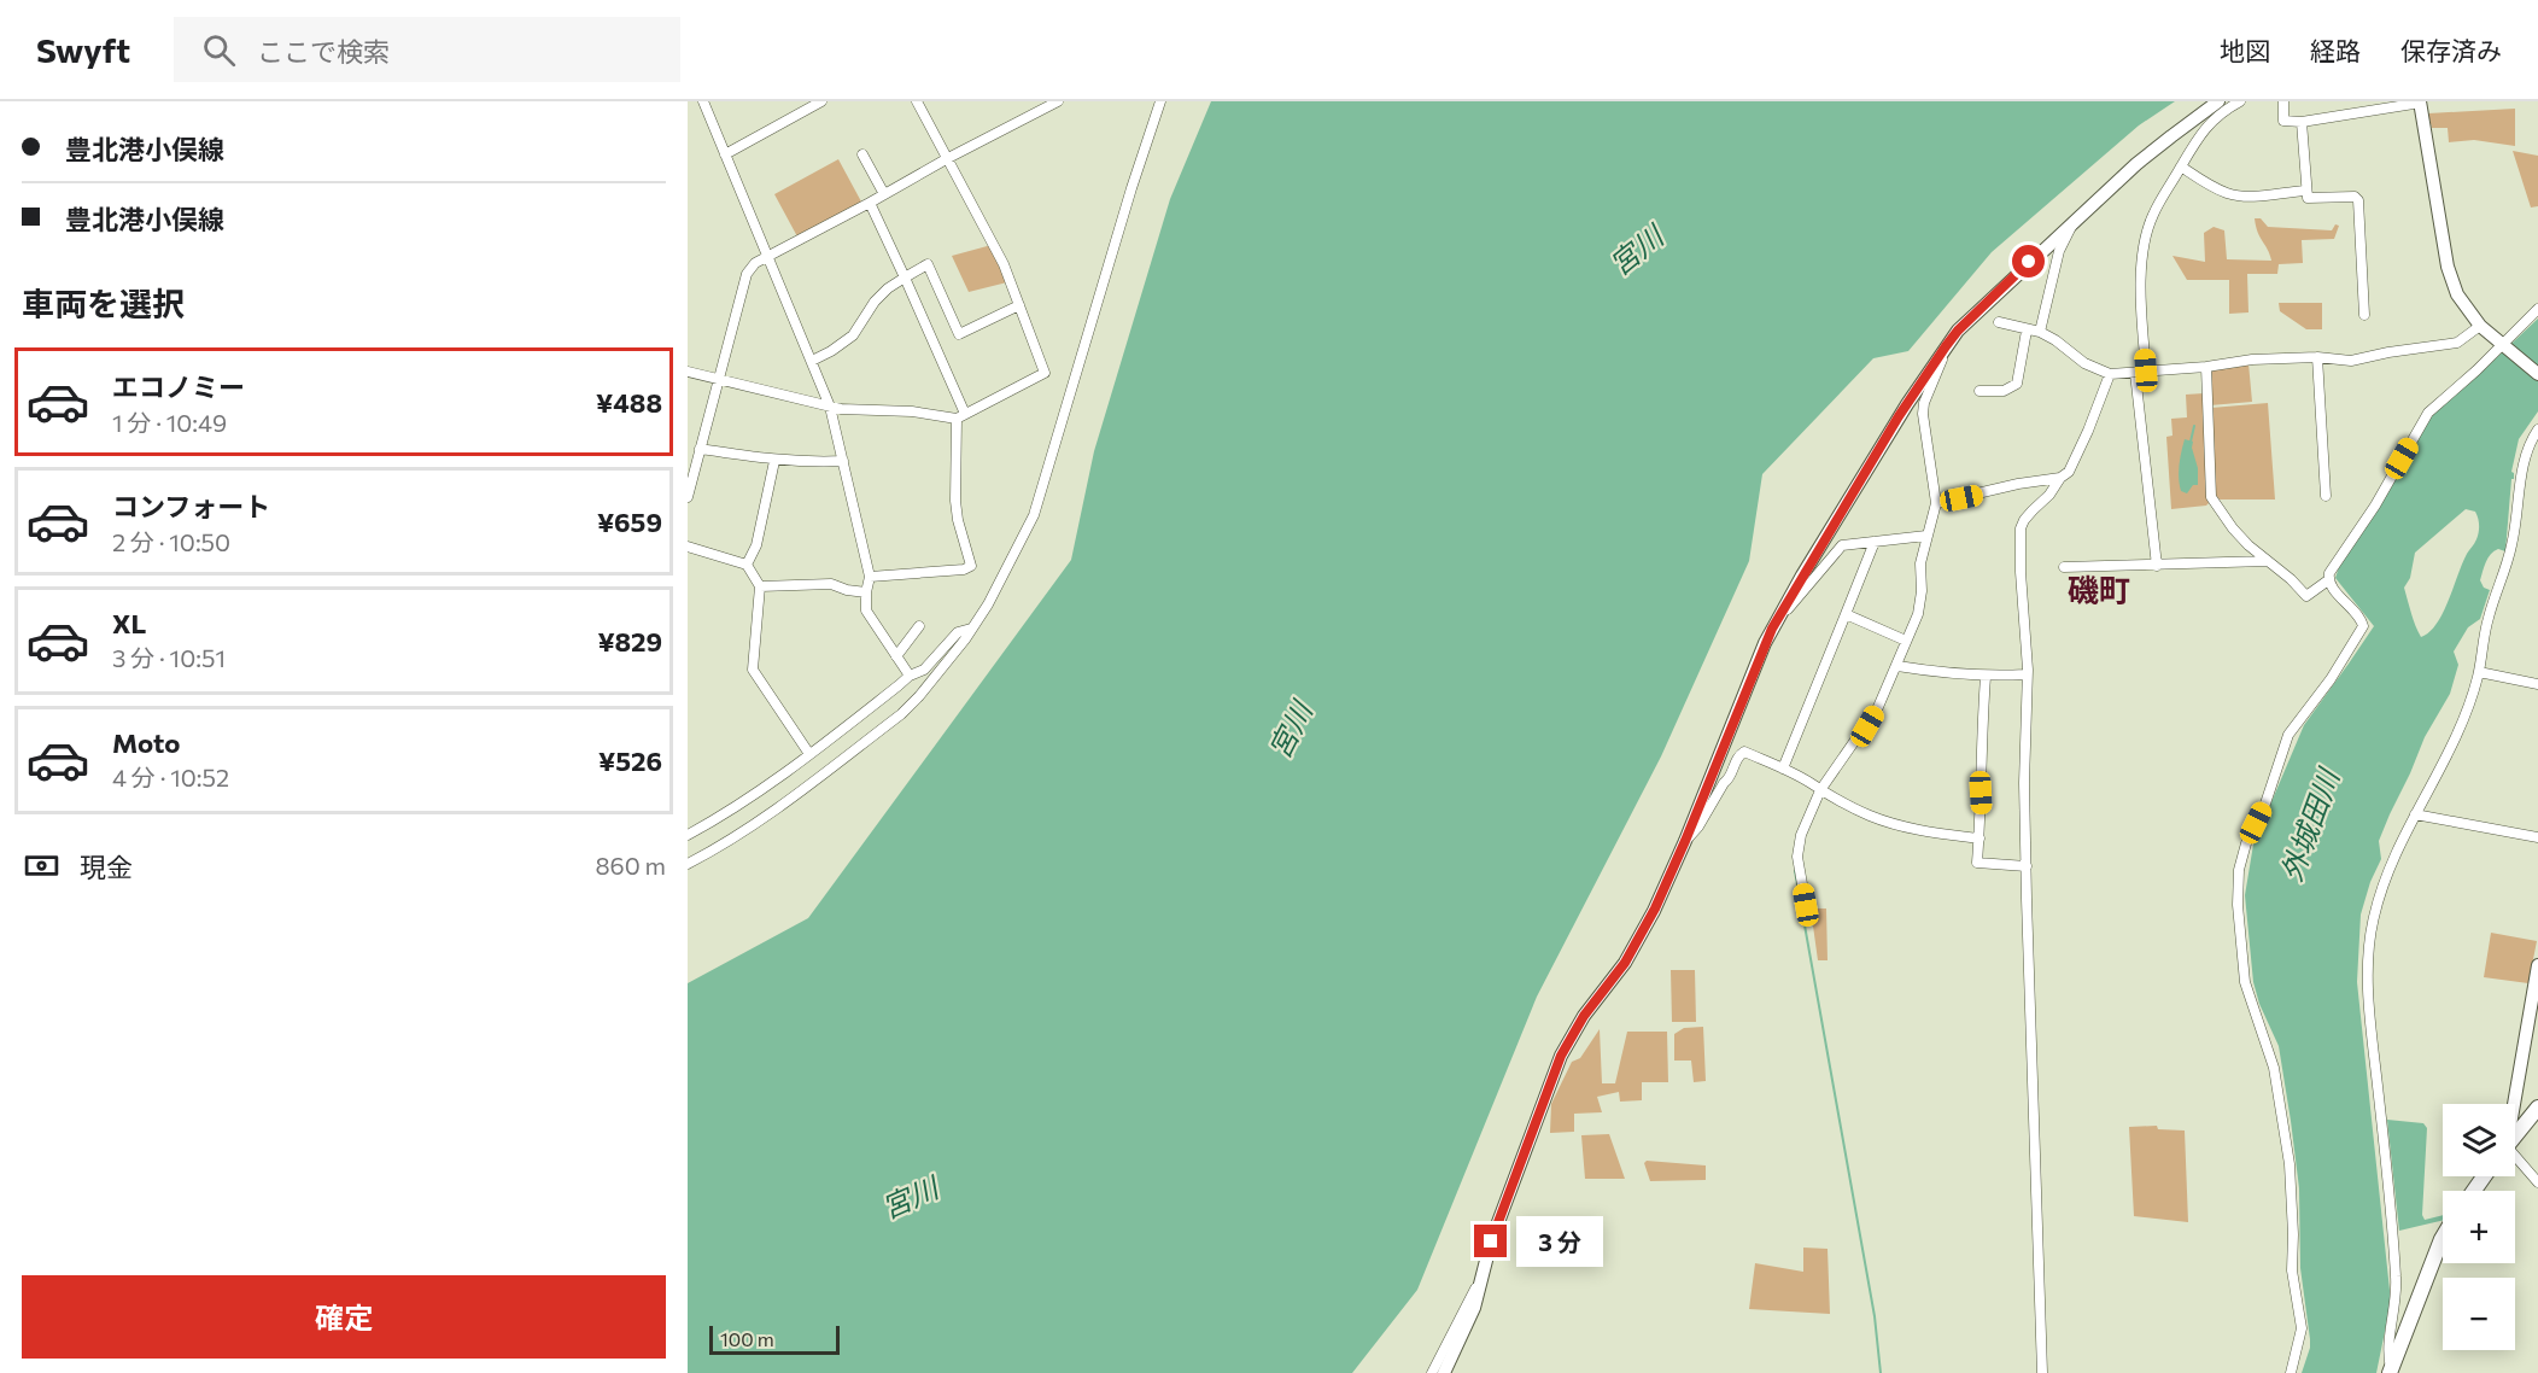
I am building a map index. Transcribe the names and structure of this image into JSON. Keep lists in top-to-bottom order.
{
  "districts": ["磯町"],
  "water": ["宮川", "外城田川"],
  "scale_bar": "100 m",
  "page": {
    "header": "Swyft",
    "search": "ここで検索",
    "nav": ["地図", "経路", "保存済み"],
    "banner": ["豊北港小俣線", "豊北港小俣線"],
    "heading": "車両を選択",
    "list": [
      {
        "name": "エコノミー",
        "note": "1 分 · 10:49",
        "value": "¥488"
      },
      {
        "name": "コンフォート",
        "note": "2 分 · 10:50",
        "value": "¥659"
      },
      {
        "name": "XL",
        "note": "3 分 · 10:51",
        "value": "¥829"
      },
      {
        "name": "Moto",
        "note": "4 分 · 10:52",
        "value": "¥526"
      }
    ],
    "pay": ["現金", "860 m"],
    "map_buttons": ["+", "−"],
    "bubble": "3 分",
    "buttons": "確定",
    "scale": "100 m"
  }
}
